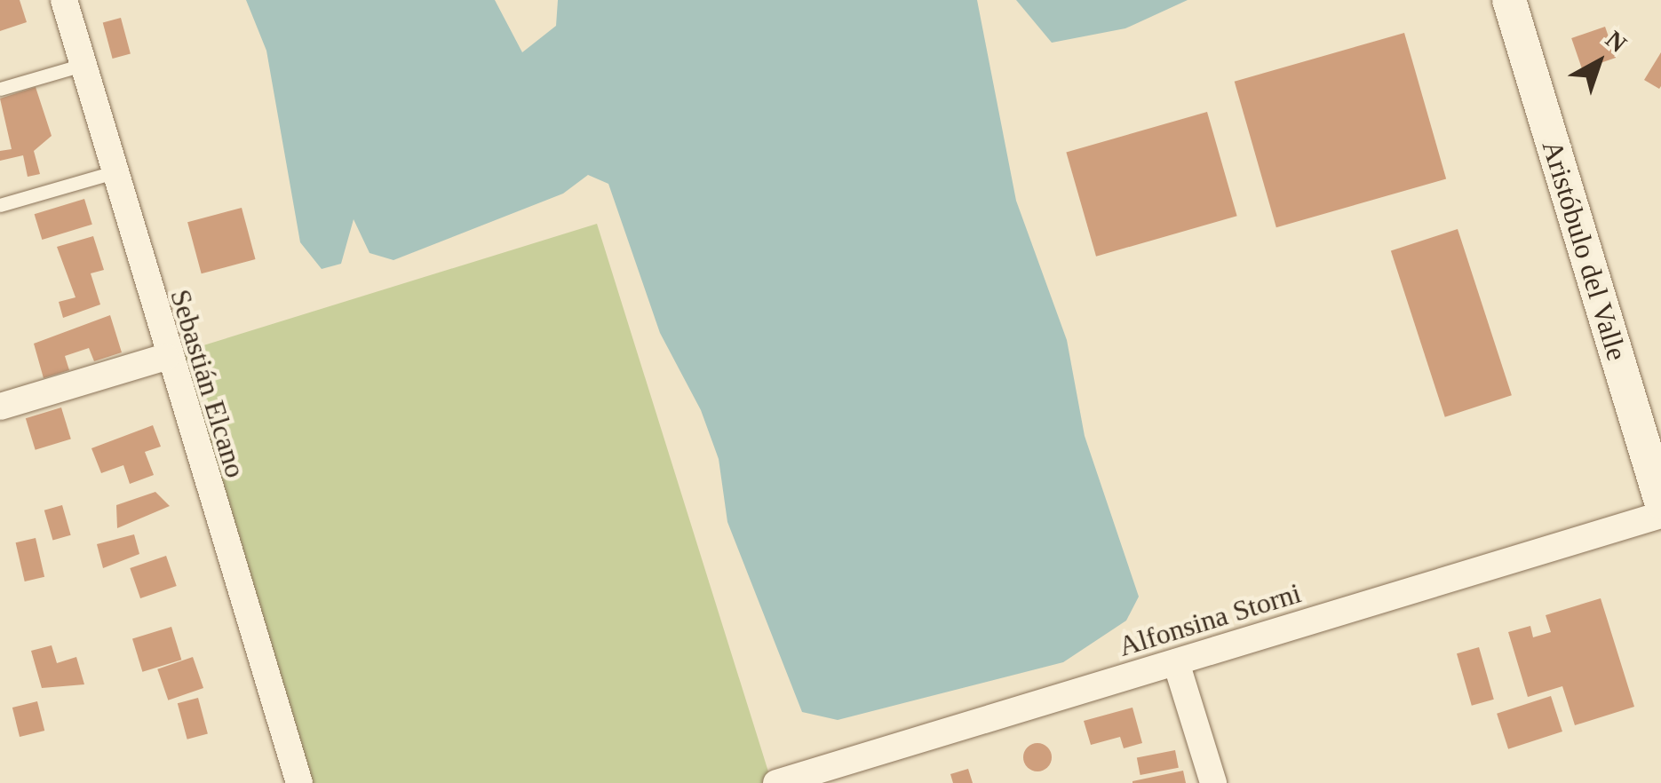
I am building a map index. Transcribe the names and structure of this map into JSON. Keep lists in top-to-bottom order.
{
  "streets": {
    "street": ["Aristóbulo del Valle", "Sebastián Elcano", "Alfonsina Storni"]
  },
  "north": "top right"
}
